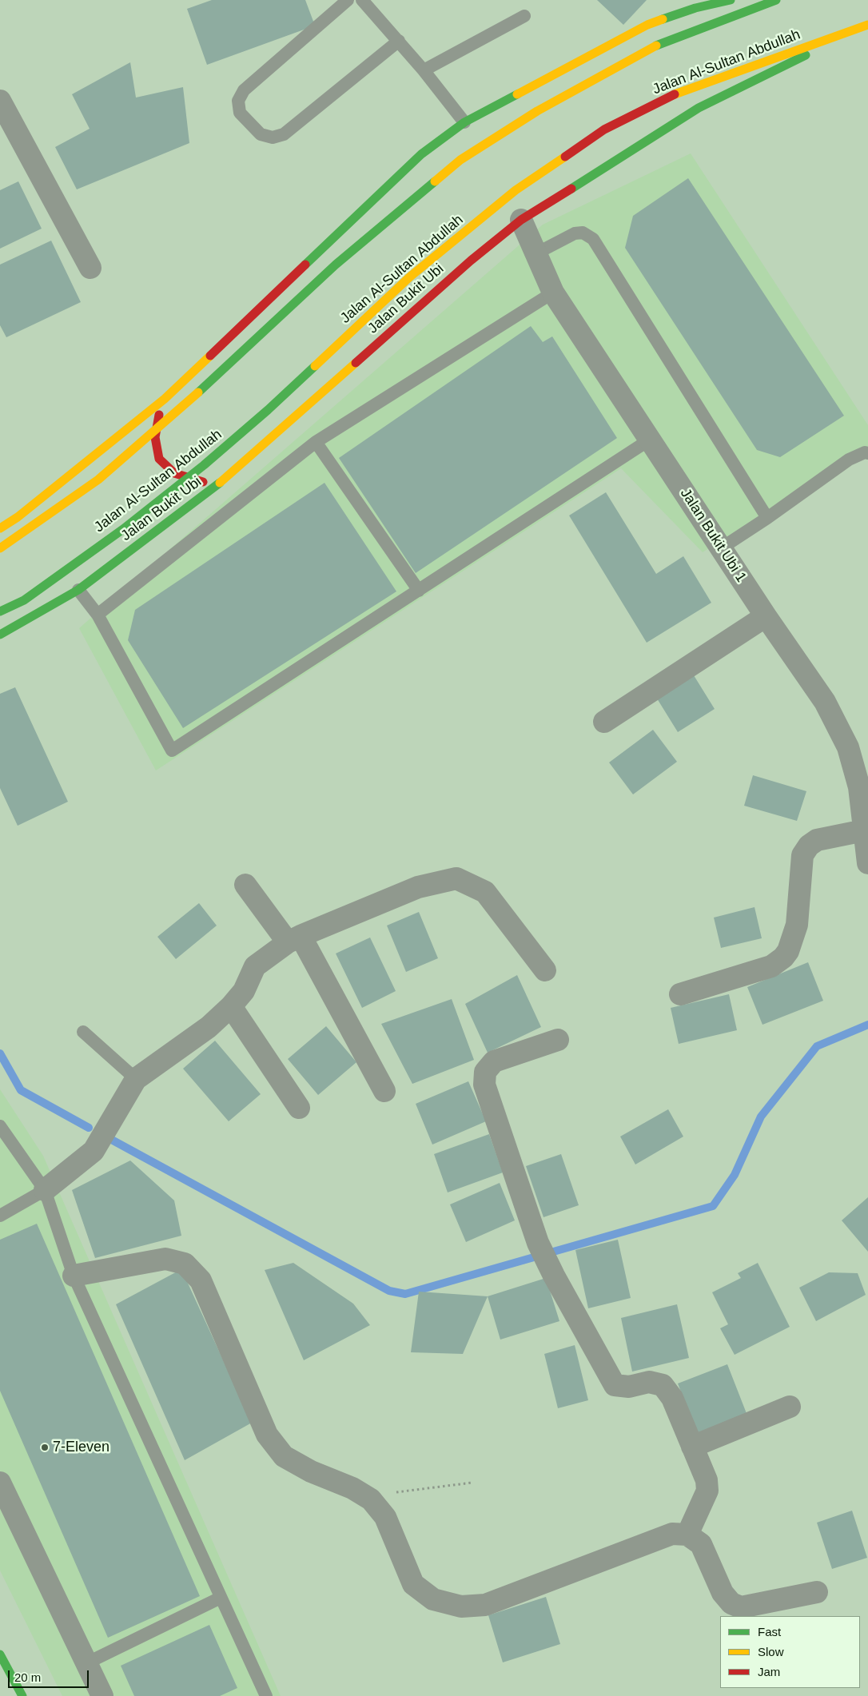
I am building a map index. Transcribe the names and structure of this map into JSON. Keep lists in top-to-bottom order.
{
  "streets": {
    "street": ["Jalan Al-Sultan Abdullah", "Jalan Bukit Ubi", "Jalan Bukit Ubi 1"]
  },
  "crossings": [
    ["Jalan Al-Sultan Abdullah", "Jalan Bukit Ubi"],
    ["Jalan Bukit Ubi", "Jalan Bukit Ubi 1"]
  ],
  "places": ["7-Eleven"],
  "legend": ["Fast", "Slow", "Jam"],
  "scale_bar": "20 m"
}
